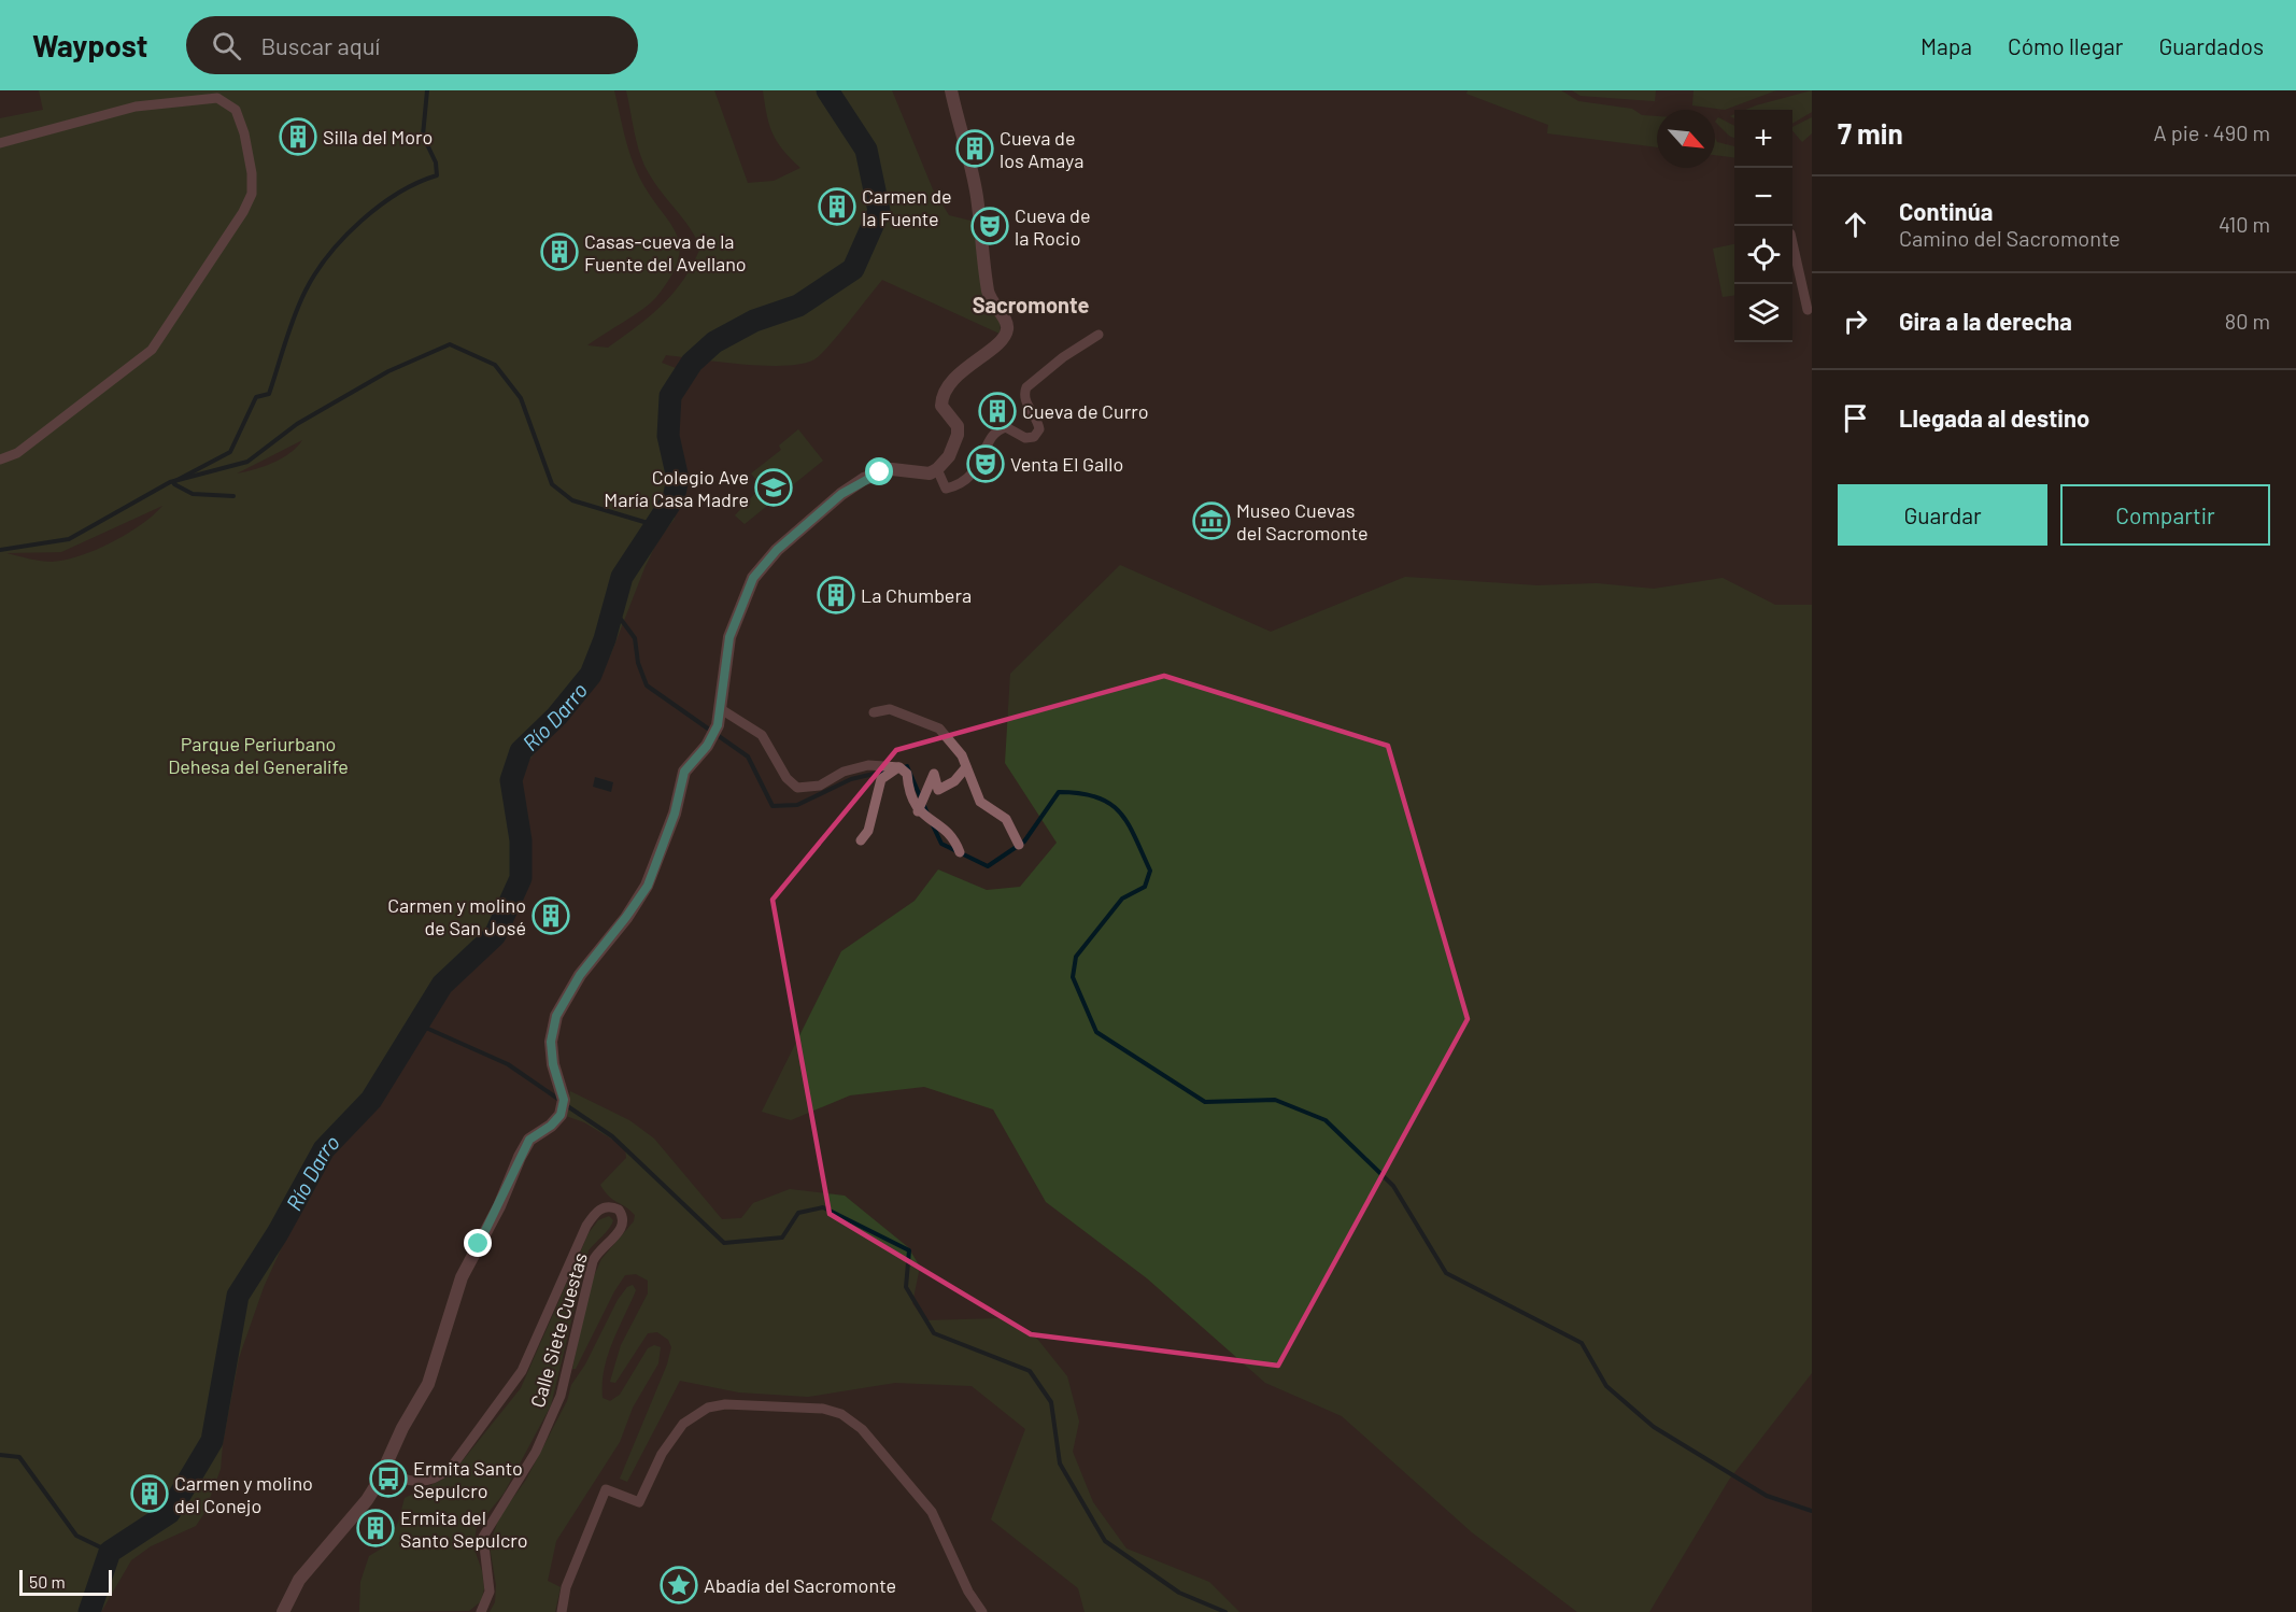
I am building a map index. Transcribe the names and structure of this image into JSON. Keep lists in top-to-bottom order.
{
  "streets": {
    "street": ["Calle Siete Cuestas"]
  },
  "districts": ["Sacromonte"],
  "water": ["Río Darro"],
  "parks": ["Parque Periurbano Dehesa del Generalife"],
  "places": {
    "building": [
      "Silla del Moro",
      "Cueva de los Amaya",
      "Carmen de la Fuente",
      "Casas-cueva de la Fuente del Avellano",
      "Cueva de Curro",
      "La Chumbera",
      "Carmen y molino de San José",
      "Carmen y molino del Conejo",
      "Ermita del Santo Sepulcro"
    ],
    "theatre": ["Cueva de la Rocio", "Venta El Gallo"],
    "school or university": ["Colegio Ave María Casa Madre"],
    "museum": ["Museo Cuevas del Sacromonte"],
    "bus stop": ["Ermita Santo Sepulcro"],
    "place": ["Abadía del Sacromonte"]
  },
  "scale_bar": "50 m",
  "north": "bottom right",
  "page": {
    "header": "Waypost",
    "search": "Buscar aquí",
    "nav": ["Mapa", "Cómo llegar", "Guardados"],
    "heading": ["7 min", "A pie · 490 m"],
    "map_buttons": ["+", "−"],
    "list": [
      ["Continúa", "Camino del Sacromonte", "410 m"],
      ["Gira a la derecha", "80 m"],
      "Llegada al destino"
    ],
    "buttons": ["Guardar", "Compartir"],
    "scale": "50 m"
  }
}
